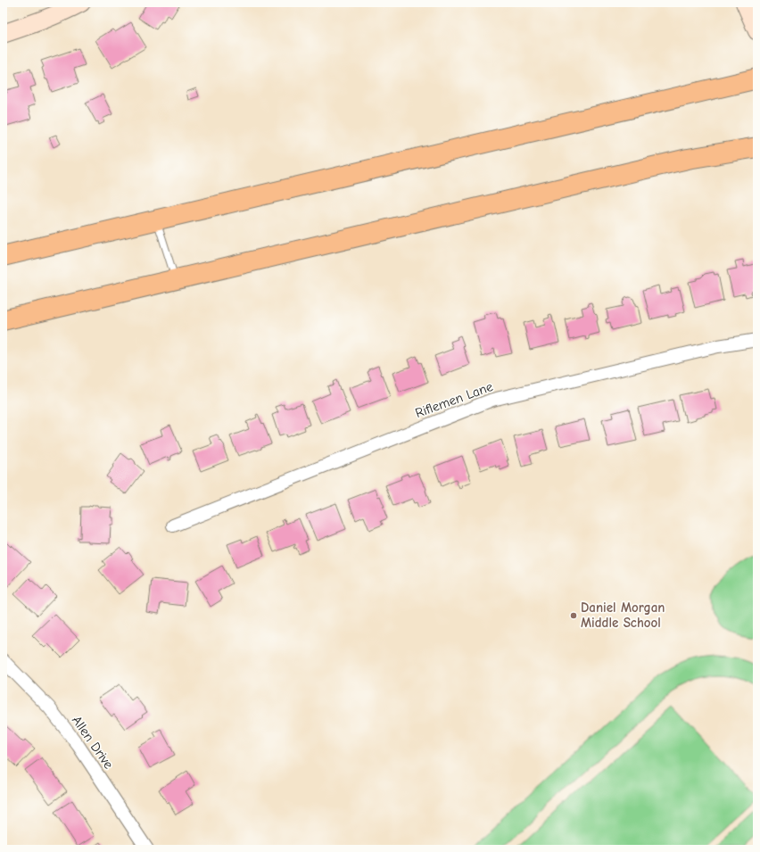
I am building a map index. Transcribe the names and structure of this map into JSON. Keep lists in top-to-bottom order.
{
  "streets": {
    "street": ["Riflemen Lane", "Allen Drive"]
  },
  "places": ["Daniel Morgan Middle School"]
}
